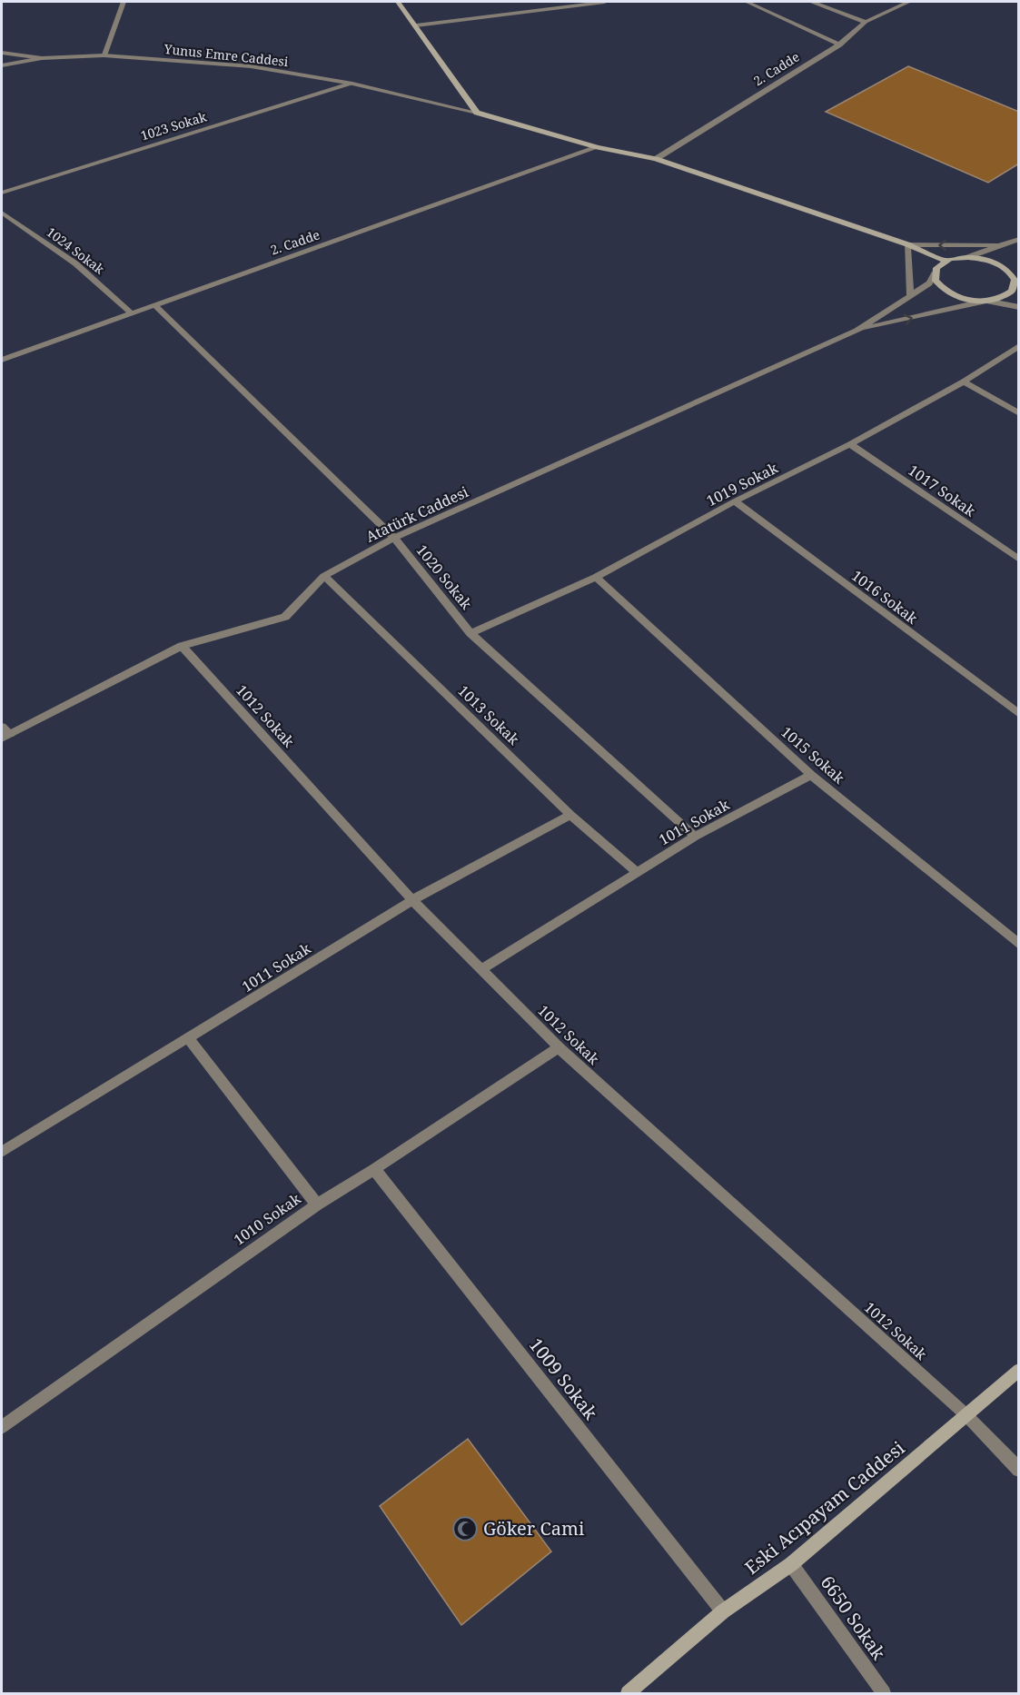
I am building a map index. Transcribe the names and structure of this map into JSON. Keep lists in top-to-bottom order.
{
  "streets": {
    "main road": ["Eski Acıpayam Caddesi"],
    "street": [
      "Yunus Emre Caddesi",
      "2. Cadde",
      "1023 Sokak",
      "1024 Sokak",
      "1019 Sokak",
      "1017 Sokak",
      "Atatürk Caddesi",
      "1020 Sokak",
      "1016 Sokak",
      "1013 Sokak",
      "1012 Sokak",
      "1015 Sokak",
      "1011 Sokak",
      "1010 Sokak",
      "1009 Sokak",
      "6650 Sokak"
    ]
  },
  "crossings": [
    ["Yunus Emre Caddesi", "1023 Sokak"],
    ["2. Cadde", "1024 Sokak"],
    ["2. Cadde", "1020 Sokak"],
    ["1019 Sokak", "1017 Sokak"],
    ["1019 Sokak", "1020 Sokak"],
    ["1019 Sokak", "1016 Sokak"],
    ["1019 Sokak", "1015 Sokak"],
    ["Atatürk Caddesi", "1020 Sokak"],
    ["Atatürk Caddesi", "1013 Sokak"],
    ["Atatürk Caddesi", "1012 Sokak"],
    ["1020 Sokak", "1011 Sokak"],
    ["1013 Sokak", "1011 Sokak"],
    ["1012 Sokak", "1011 Sokak"],
    ["1012 Sokak", "1010 Sokak"],
    ["1012 Sokak", "Eski Acıpayam Caddesi"],
    ["1015 Sokak", "1011 Sokak"],
    ["1010 Sokak", "1009 Sokak"],
    ["1009 Sokak", "Eski Acıpayam Caddesi"],
    ["Eski Acıpayam Caddesi", "6650 Sokak"]
  ],
  "places": {
    "mosque": ["Göker Cami"]
  }
}
